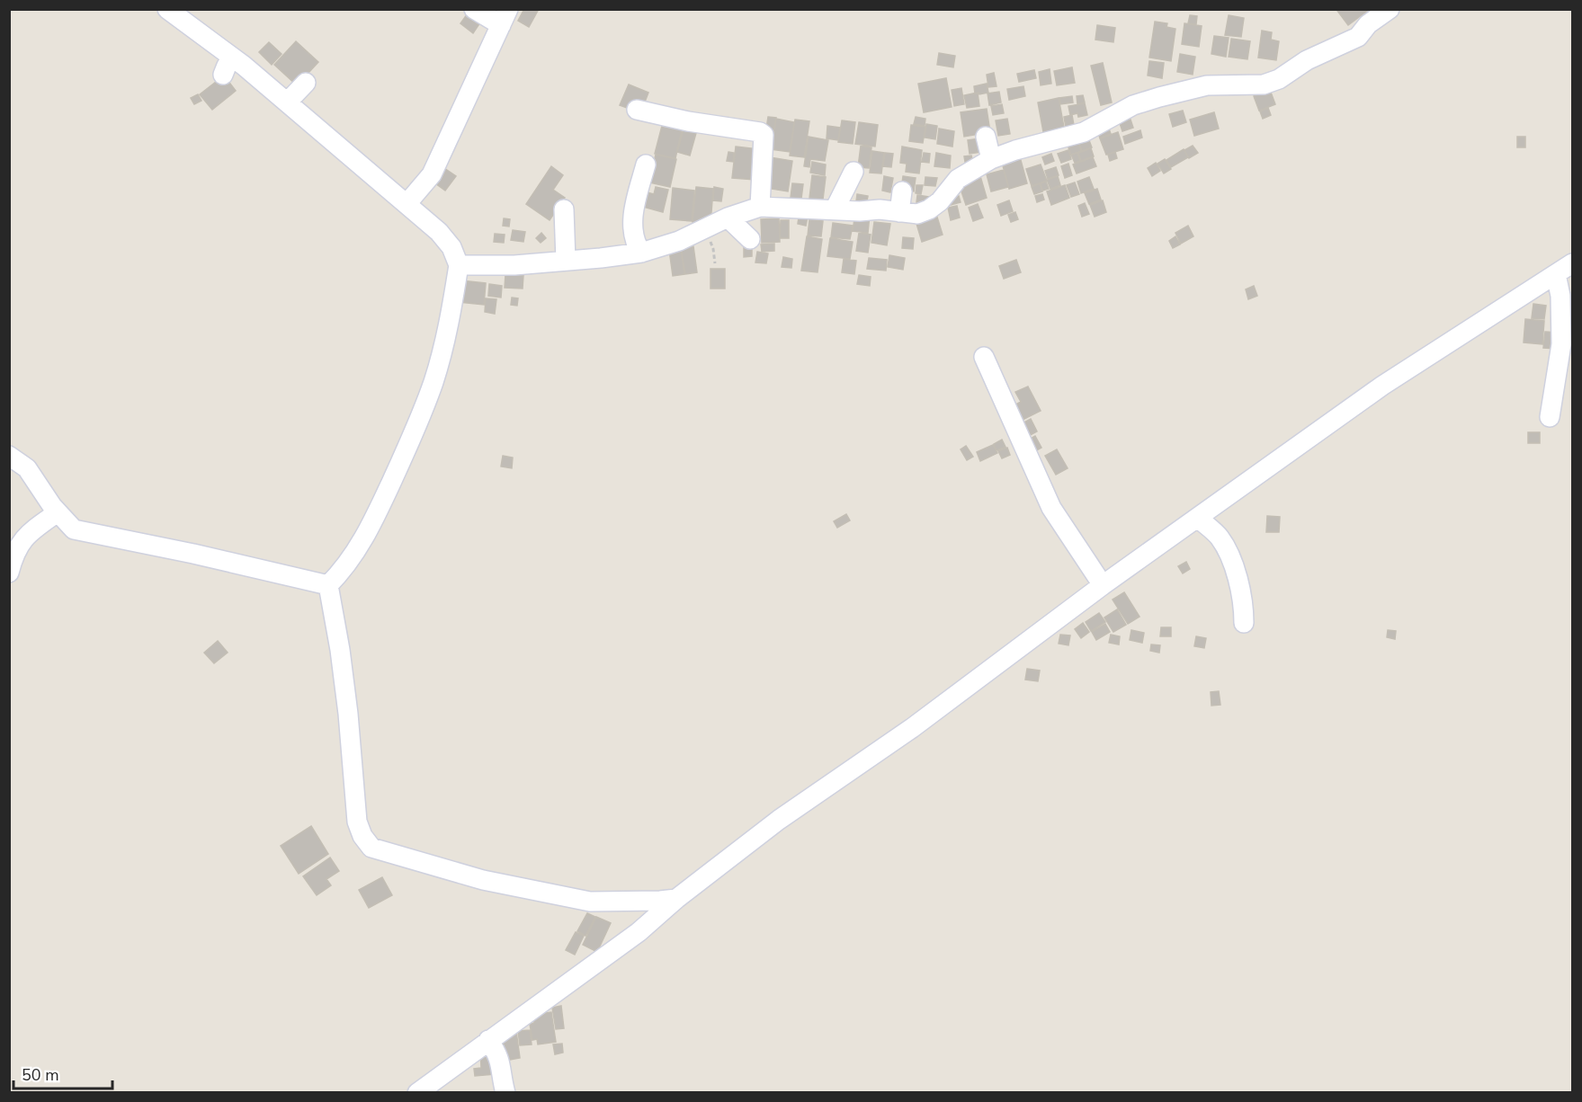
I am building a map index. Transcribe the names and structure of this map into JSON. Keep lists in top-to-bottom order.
{
  "scale_bar": "50 m"
}
